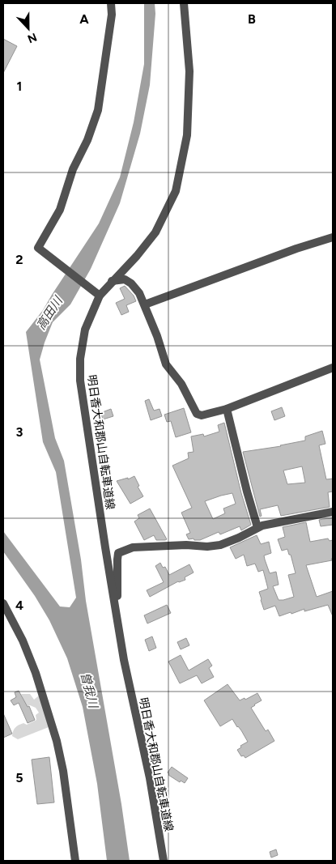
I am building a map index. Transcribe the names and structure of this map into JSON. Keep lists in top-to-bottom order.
{
  "streets": {
    "street": ["明日香大和郡山自転車道線"]
  },
  "water": ["高田川", "曽我川"],
  "north": "bottom",
  "grid": {
    "columns": ["A", "B"],
    "rows": [
      "1",
      "2",
      "3",
      "4",
      "5"
    ]
  }
}
